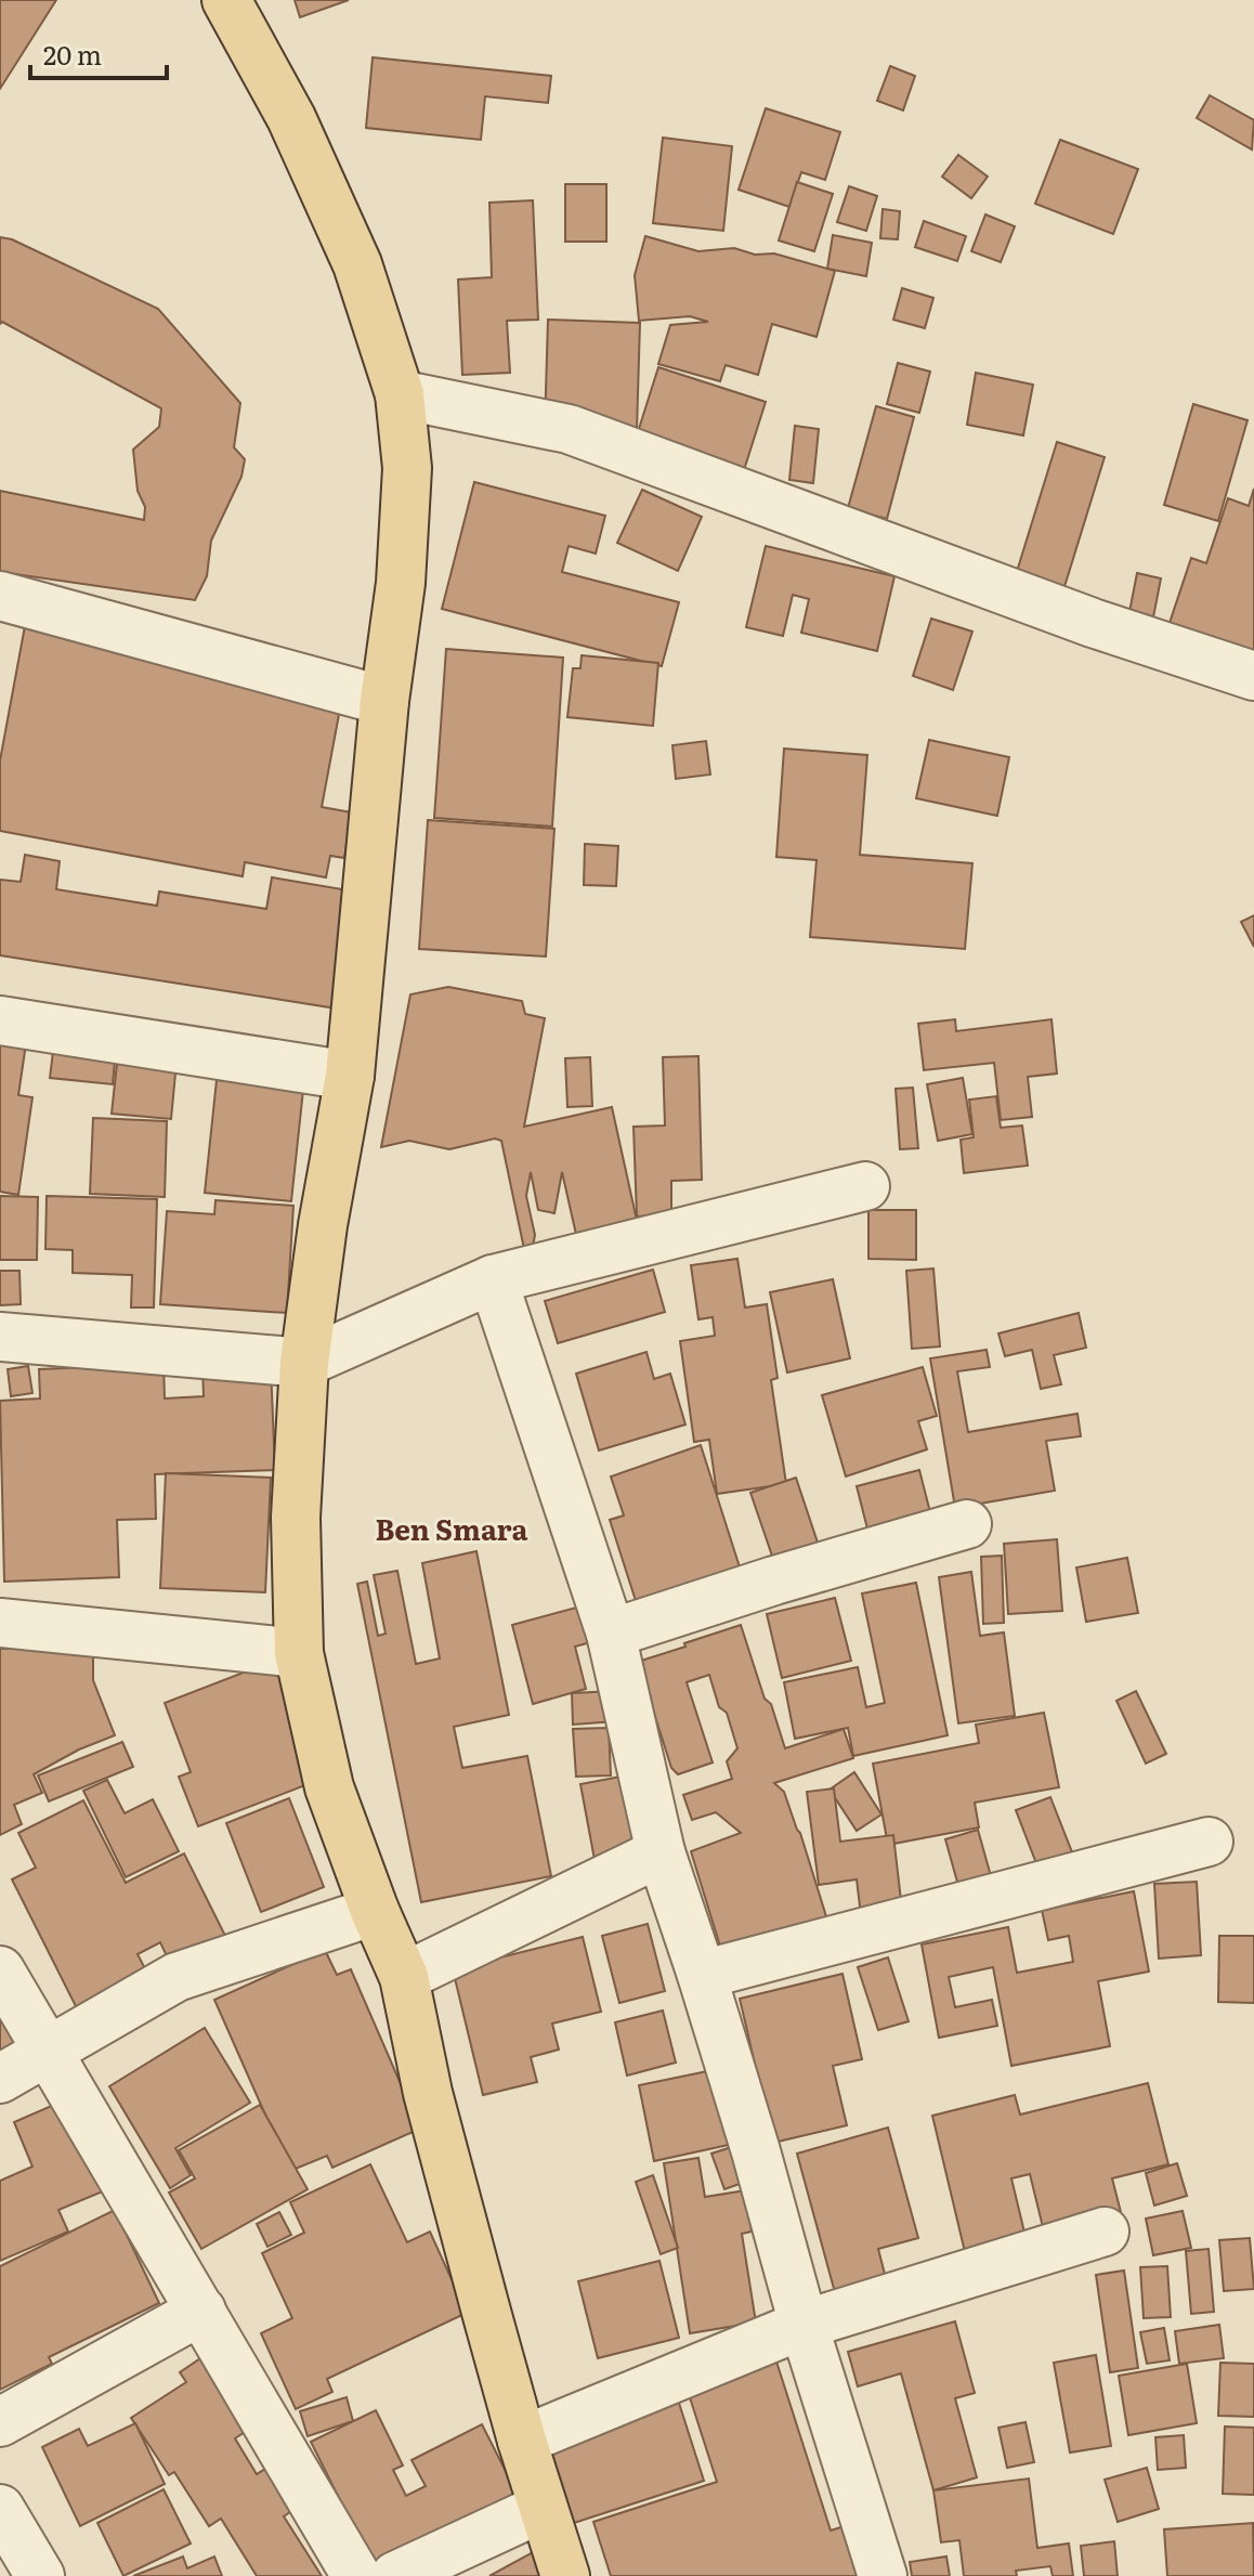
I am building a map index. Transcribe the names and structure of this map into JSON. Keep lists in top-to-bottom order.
{
  "districts": ["Ben Smara"],
  "scale_bar": "20 m"
}
